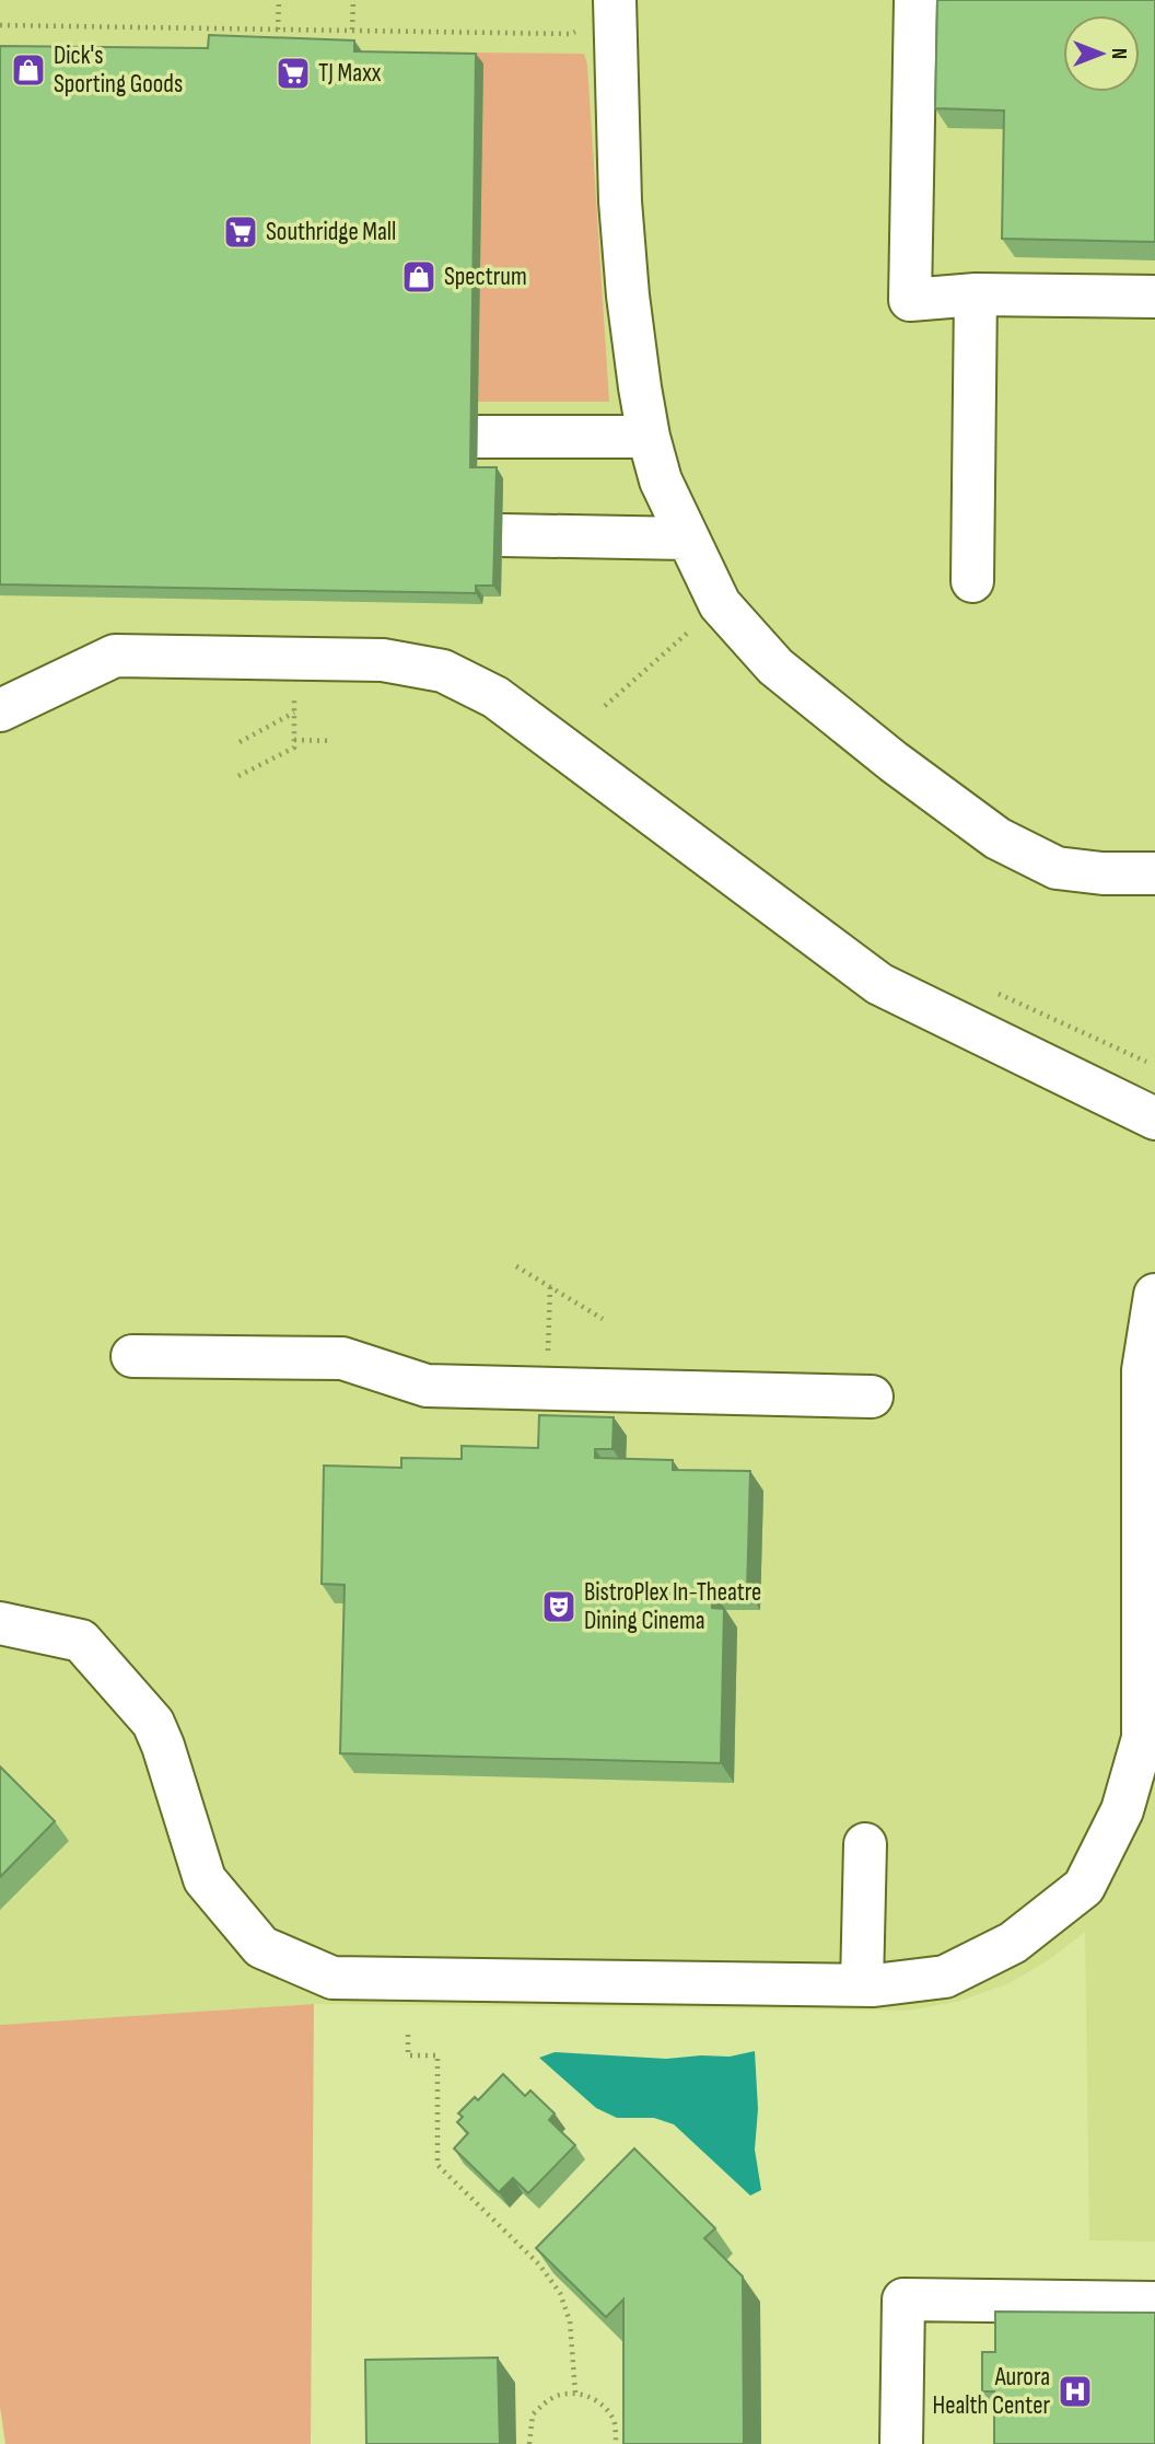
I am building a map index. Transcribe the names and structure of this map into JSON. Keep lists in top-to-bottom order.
{
  "places": {
    "shop": ["Dick's Sporting Goods", "Spectrum"],
    "supermarket": ["TJ Maxx", "Southridge Mall"],
    "theatre": ["BistroPlex In-Theatre Dining Cinema"],
    "hospital": ["Aurora Health Center"]
  },
  "north": "right"
}
